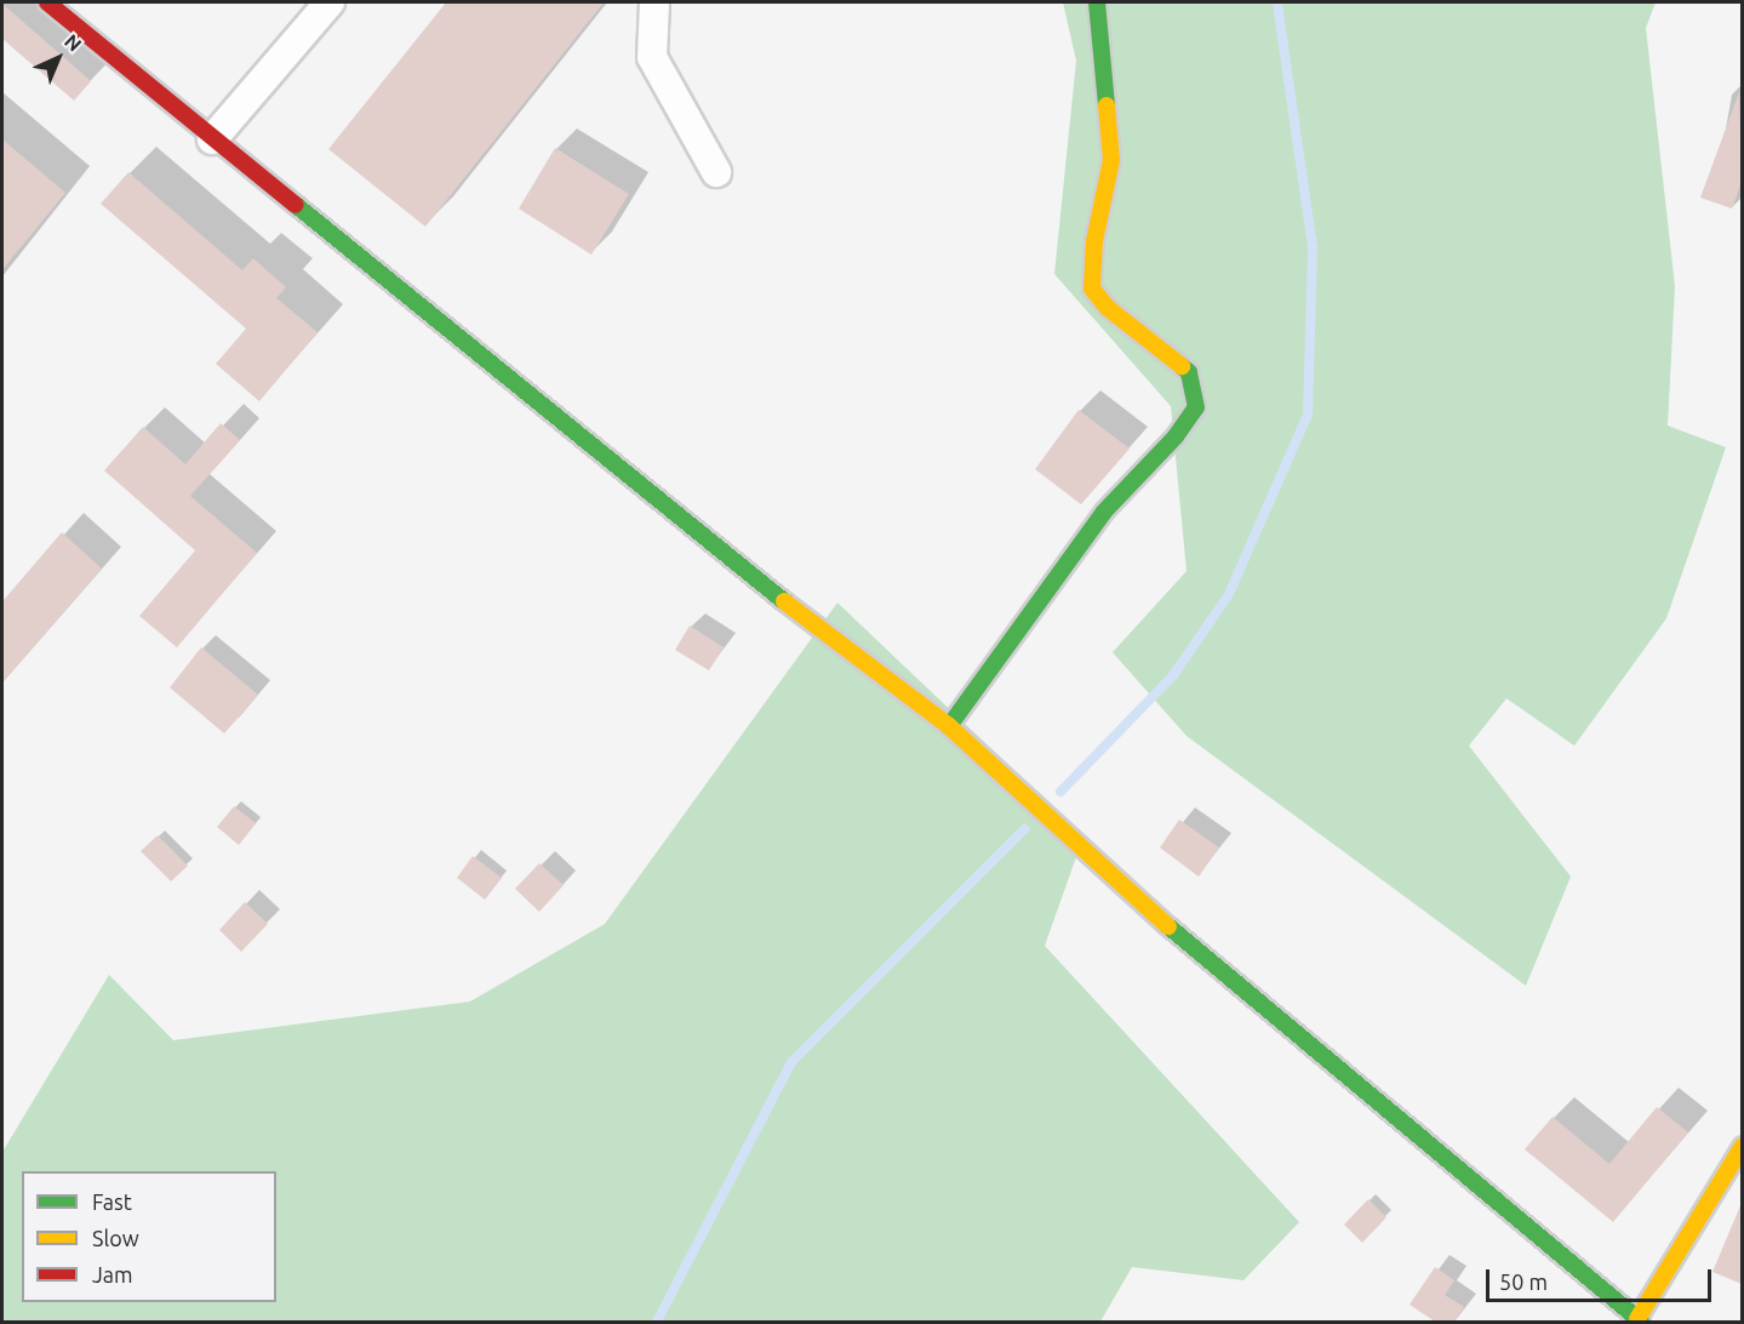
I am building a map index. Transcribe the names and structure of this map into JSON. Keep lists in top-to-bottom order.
{
  "legend": ["Fast", "Slow", "Jam"],
  "scale_bar": "50 m",
  "north": "top right"
}
